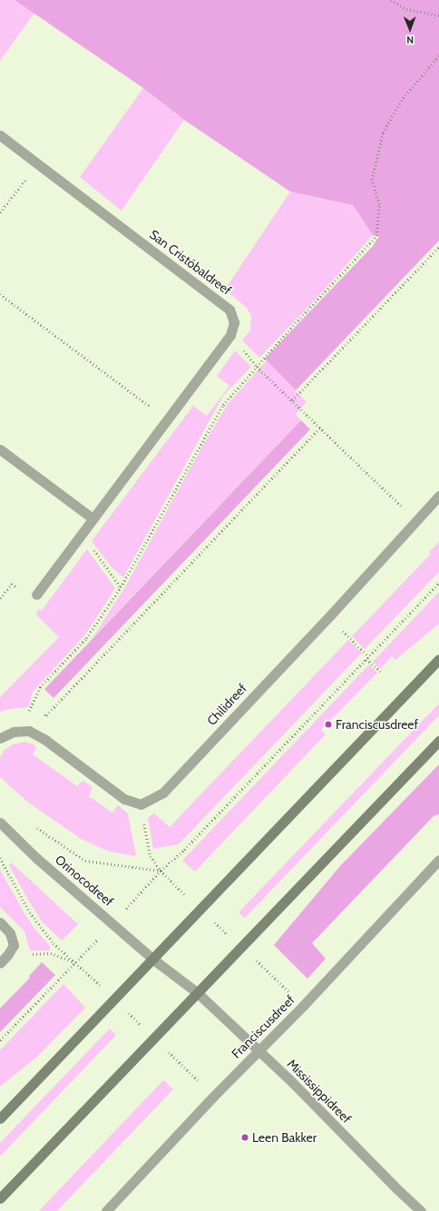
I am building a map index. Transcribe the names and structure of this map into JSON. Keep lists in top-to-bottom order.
{
  "streets": {
    "street": [
      "San Cristóbaldreef",
      "Chilidreef",
      "Orinocodreef",
      "Franciscusdreef",
      "Mississippidreef"
    ]
  },
  "crossings": [
    ["Franciscusdreef", "Mississippidreef"]
  ],
  "places": ["Franciscusdreef", "Leen Bakker"],
  "north": "bottom"
}
